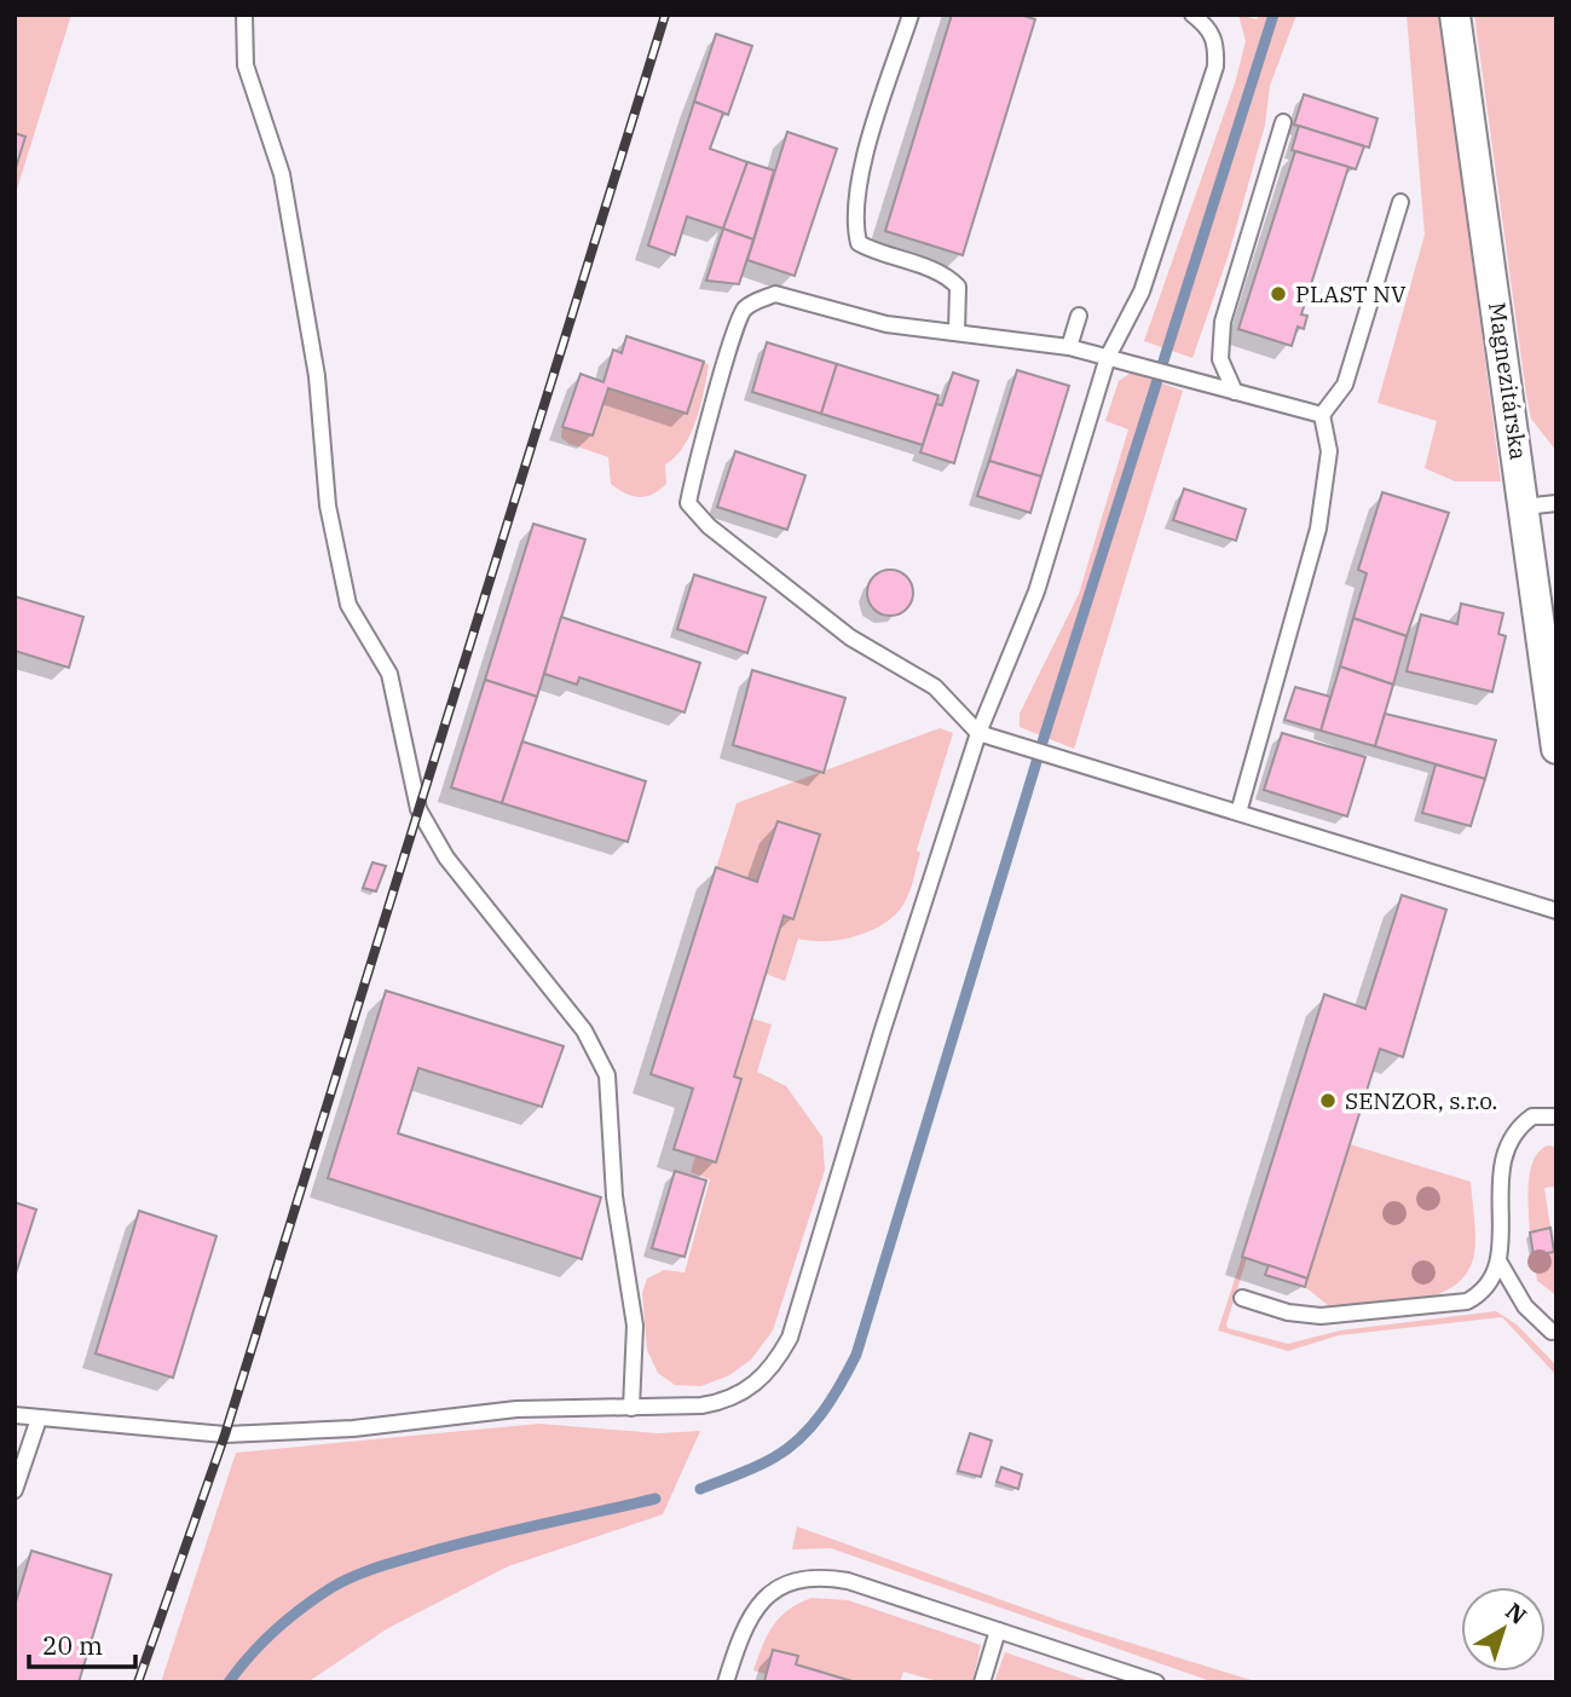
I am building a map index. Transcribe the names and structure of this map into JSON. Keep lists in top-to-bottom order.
{
  "streets": {
    "street": ["Magnezitárska"]
  },
  "places": ["PLAST NV", "SENZOR, s.r.o."],
  "scale_bar": "20 m",
  "north": "top right"
}
